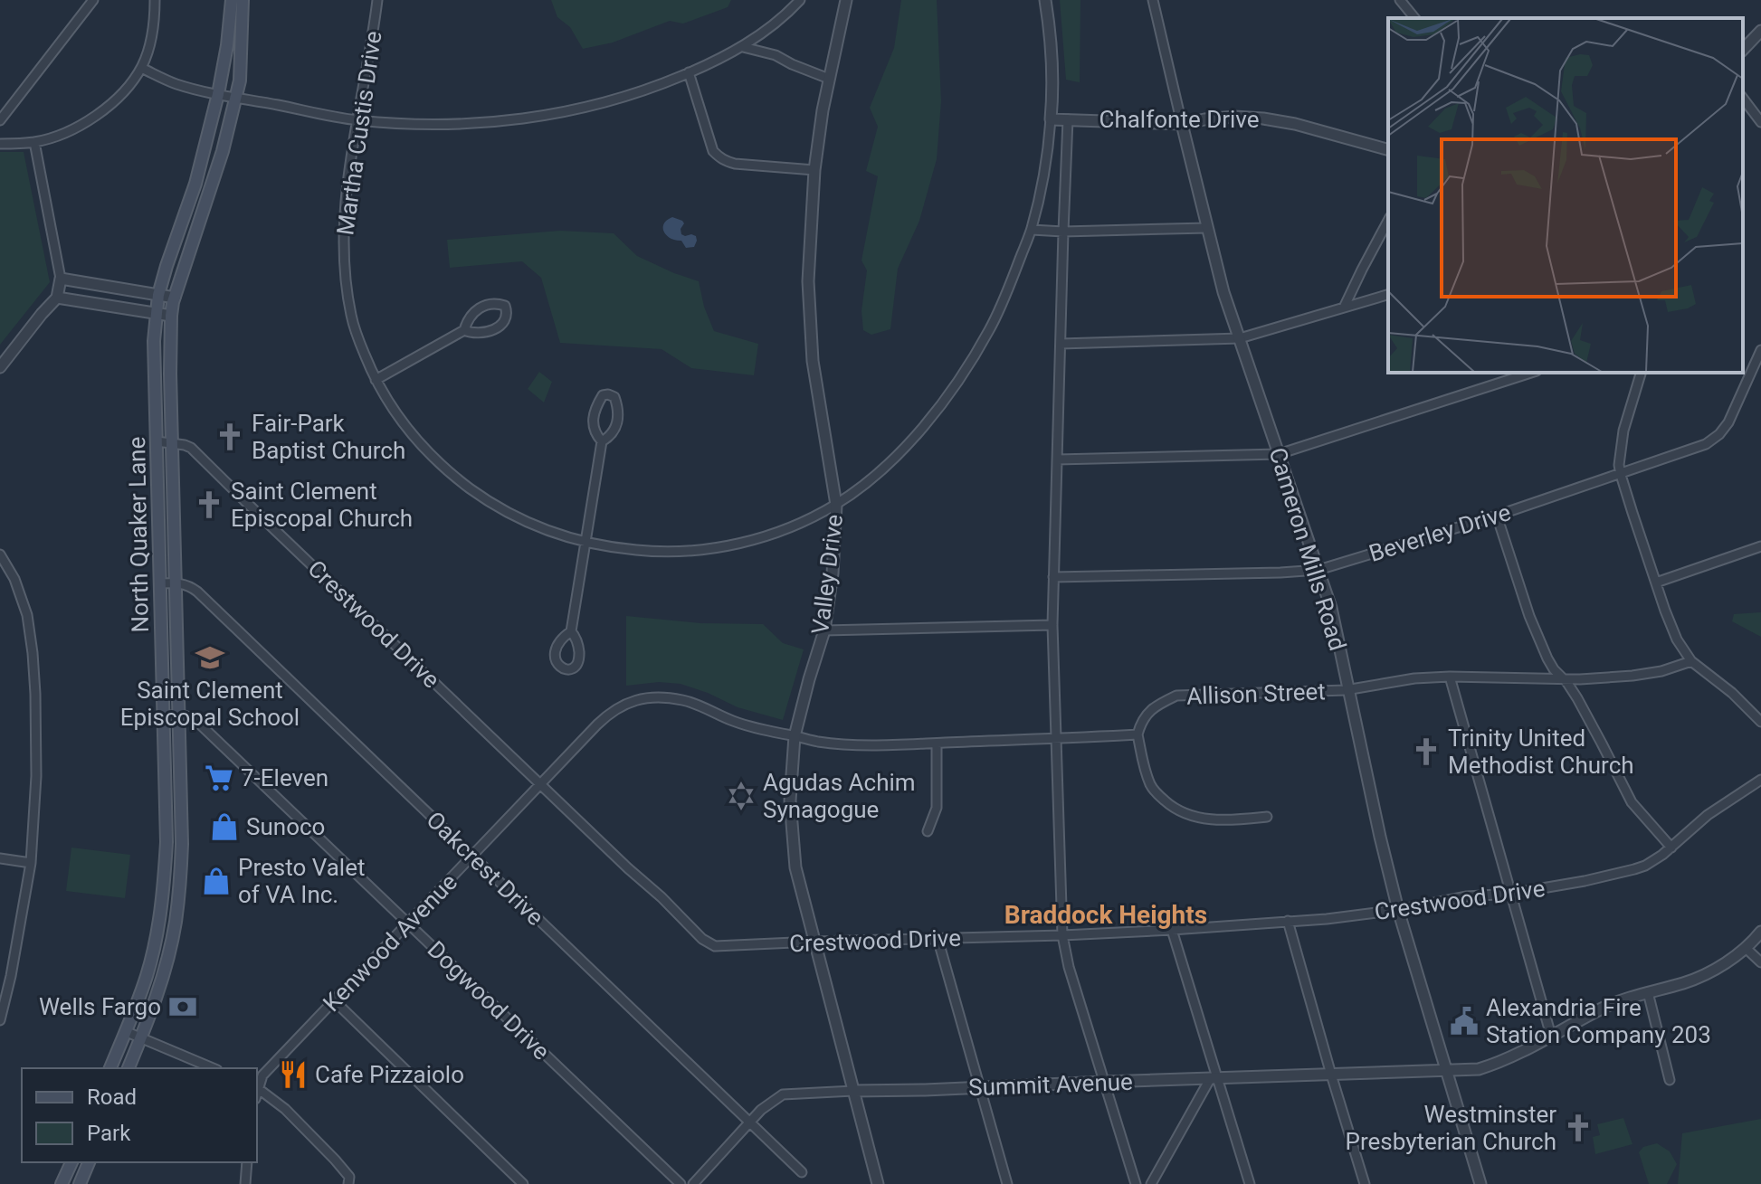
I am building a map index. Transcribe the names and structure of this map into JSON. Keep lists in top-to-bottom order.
{
  "streets": {
    "main road": ["North Quaker Lane"],
    "street": [
      "Chalfonte Drive",
      "Martha Custis Drive",
      "Beverley Drive",
      "Cameron Mills Road",
      "Valley Drive",
      "Crestwood Drive",
      "Allison Street",
      "Oakcrest Drive",
      "Kenwood Avenue",
      "Dogwood Drive",
      "Summit Avenue"
    ]
  },
  "crossings": [
    ["Chalfonte Drive", "Martha Custis Drive"],
    ["Chalfonte Drive", "Cameron Mills Road"],
    ["Martha Custis Drive", "Valley Drive"],
    ["Beverley Drive", "Cameron Mills Road"],
    ["North Quaker Lane", "Crestwood Drive"],
    ["North Quaker Lane", "Oakcrest Drive"],
    ["North Quaker Lane", "Dogwood Drive"],
    ["Cameron Mills Road", "Crestwood Drive"],
    ["Cameron Mills Road", "Allison Street"],
    ["Cameron Mills Road", "Summit Avenue"],
    ["Valley Drive", "Crestwood Drive"],
    ["Valley Drive", "Kenwood Avenue"],
    ["Valley Drive", "Summit Avenue"],
    ["Crestwood Drive", "Kenwood Avenue"],
    ["Oakcrest Drive", "Kenwood Avenue"],
    ["Oakcrest Drive", "Summit Avenue"],
    ["Kenwood Avenue", "Dogwood Drive"]
  ],
  "districts": ["Braddock Heights"],
  "places": {
    "church": [
      "Fair-Park Baptist Church",
      "Saint Clement Episcopal Church",
      "Trinity United Methodist Church",
      "Westminster Presbyterian Church"
    ],
    "school or university": ["Saint Clement Episcopal School"],
    "supermarket": ["7-Eleven"],
    "synagogue": ["Agudas Achim Synagogue"],
    "shop": ["Sunoco", "Presto Valet of VA Inc."],
    "bank": ["Wells Fargo"],
    "public building": ["Alexandria Fire Station Company 203"],
    "restaurant": ["Cafe Pizzaiolo"]
  },
  "legend": ["Road", "Park"]
}
